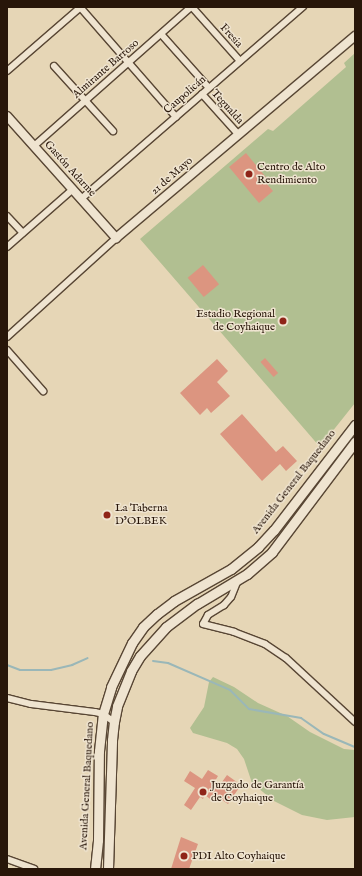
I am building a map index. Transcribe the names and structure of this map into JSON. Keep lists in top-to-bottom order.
{
  "streets": {
    "main road": ["Avenida General Baquedano"],
    "street": [
      "Fresia",
      "Almirante Barroso",
      "Caupolicán",
      "Tegualda",
      "Gastón Adarme",
      "21 de Mayo"
    ]
  },
  "crossings": [
    ["Fresia", "Almirante Barroso"],
    ["Fresia", "Caupolicán"],
    ["Almirante Barroso", "Tegualda"],
    ["Almirante Barroso", "Gastón Adarme"],
    ["Caupolicán", "Tegualda"],
    ["Caupolicán", "Gastón Adarme"],
    ["Tegualda", "21 de Mayo"],
    ["Gastón Adarme", "21 de Mayo"]
  ],
  "places": [
    "Centro de Alto Rendimiento",
    "Estadio Regional de Coyhaique",
    "La Taberna D’OLBEK",
    "Juzgado de Garantía de Coyhaique",
    "PDI Alto Coyhaique"
  ]
}
